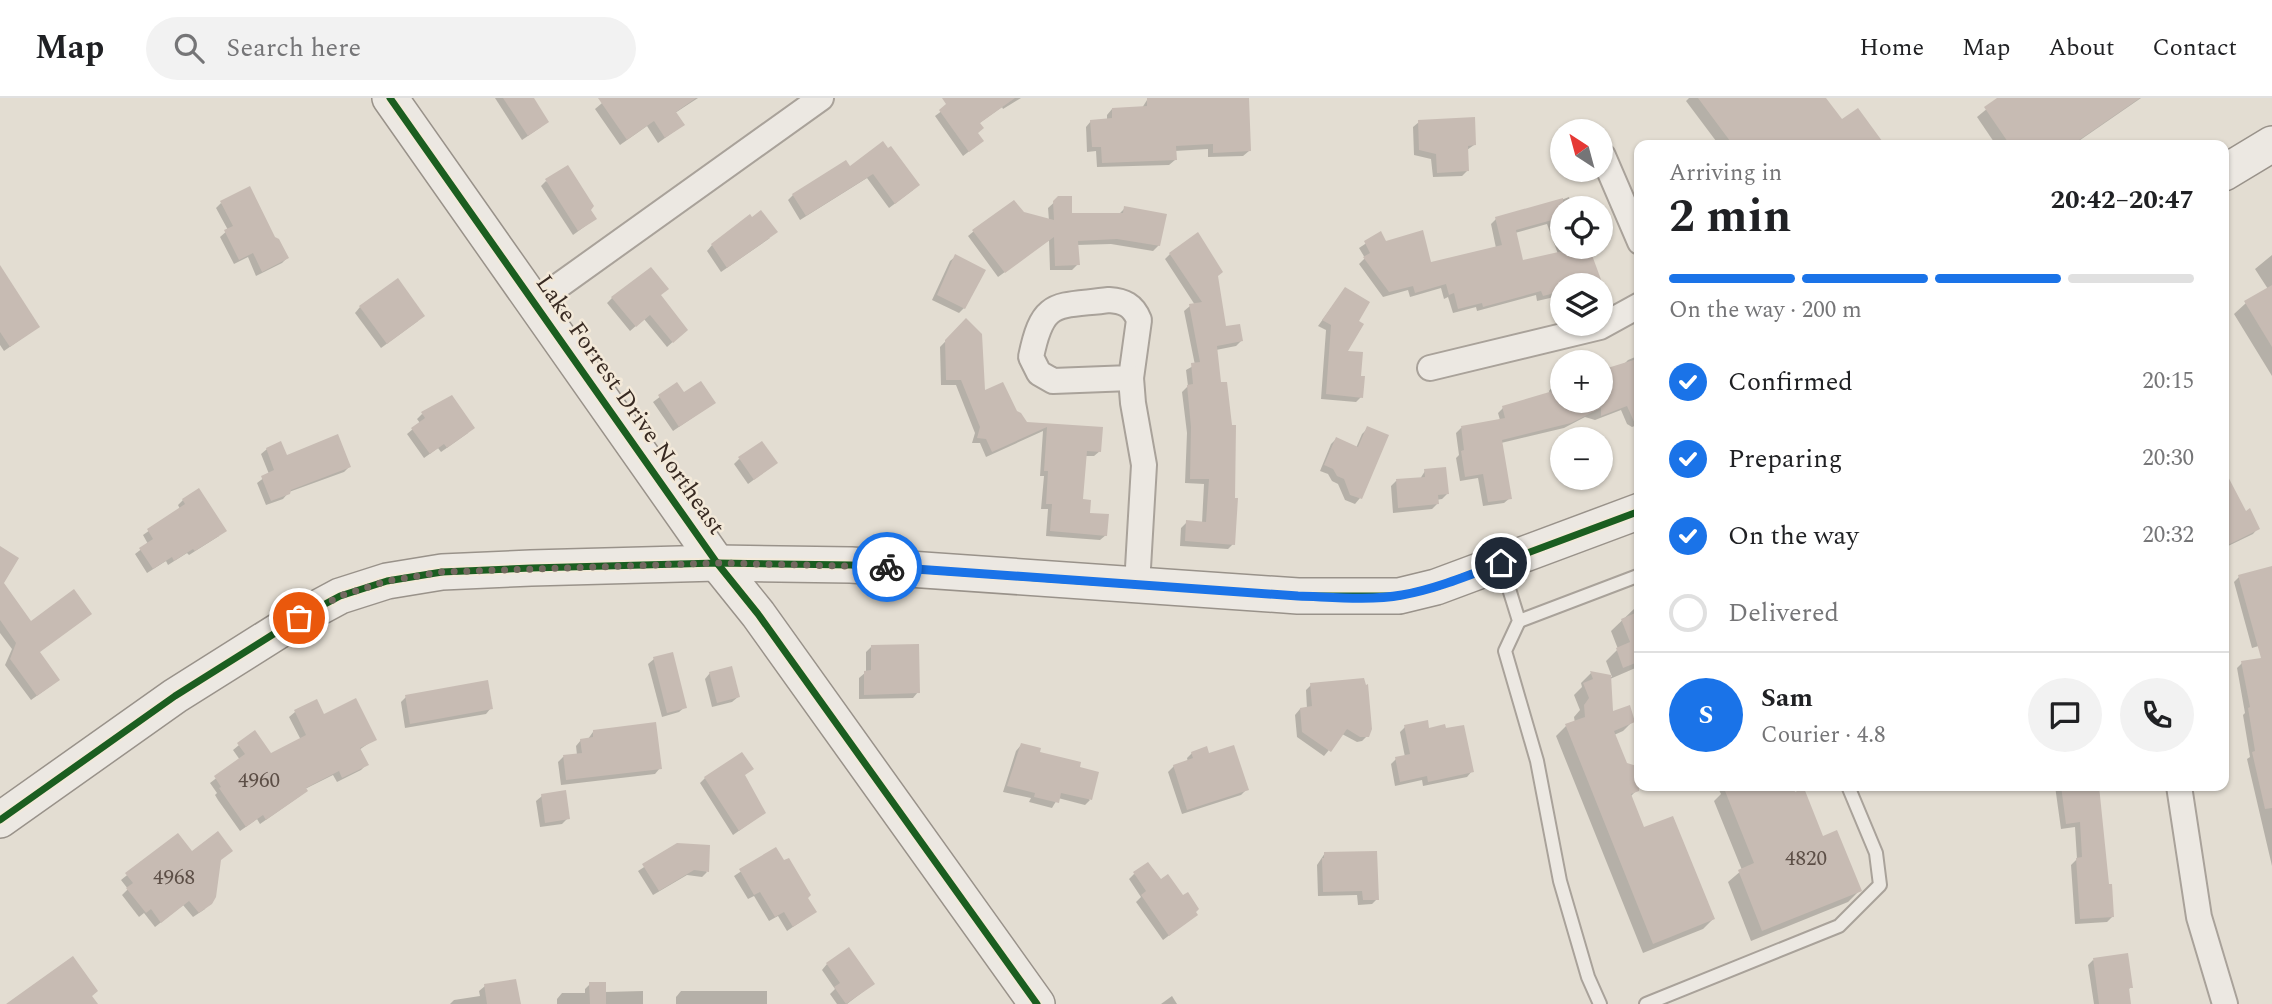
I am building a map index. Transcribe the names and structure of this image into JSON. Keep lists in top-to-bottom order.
{
  "streets": {
    "street": ["Lake Forrest Drive Northeast"]
  },
  "house_numbers": ["4960", "4820", "4968"],
  "north": "top left",
  "page": {
    "header": "Map",
    "search": "Search here",
    "nav": [
      "Home",
      "Map",
      "About",
      "Contact"
    ],
    "map_buttons": ["+", "−"],
    "heading": ["2 min", "Arriving in", "20:42–20:47"],
    "panel": ["Sam", "Courier · 4.8"],
    "bar": "On the way · 200 m",
    "list": [
      ["Confirmed", "20:15"],
      ["Preparing", "20:30"],
      ["On the way", "20:32"],
      "Delivered"
    ],
    "round": "S"
  }
}
